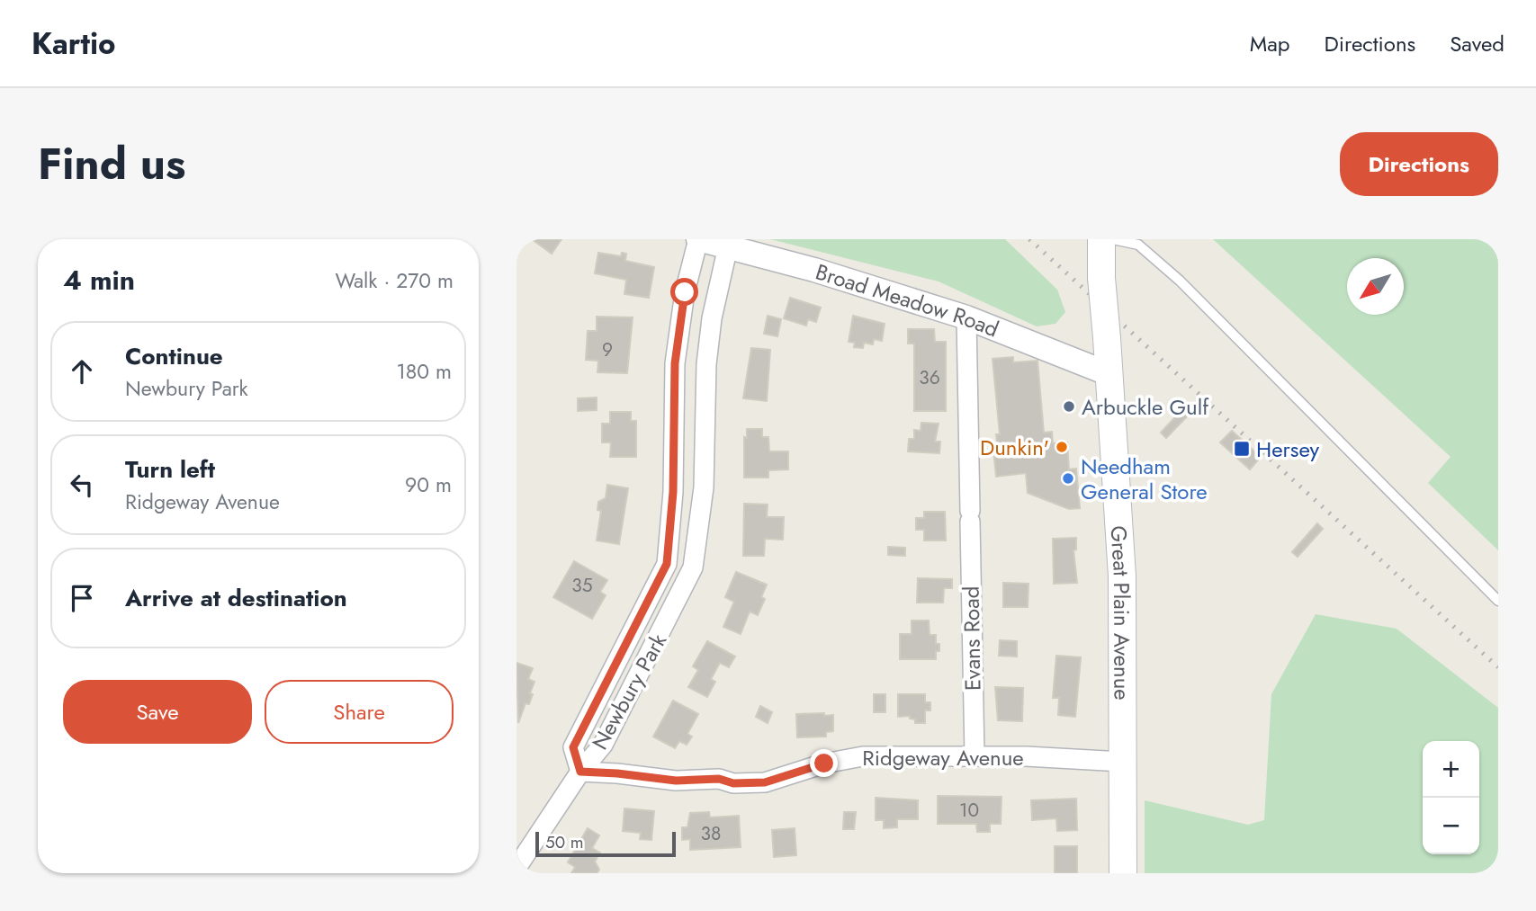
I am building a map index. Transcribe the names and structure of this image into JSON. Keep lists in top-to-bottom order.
{
  "streets": {
    "main road": ["Great Plain Avenue"],
    "street": [
      "Broad Meadow Road",
      "Evans Road",
      "Newbury Park",
      "Ridgeway Avenue"
    ]
  },
  "crossings": [
    ["Broad Meadow Road", "Great Plain Avenue"],
    ["Broad Meadow Road", "Evans Road"],
    ["Broad Meadow Road", "Newbury Park"],
    ["Great Plain Avenue", "Ridgeway Avenue"],
    ["Evans Road", "Ridgeway Avenue"],
    ["Newbury Park", "Ridgeway Avenue"]
  ],
  "places": {
    "other": ["Arbuckle Gulf", "Dunkin'", "Needham General Store"],
    "transit": ["Hersey"]
  },
  "house_numbers": [
    "9",
    "36",
    "35",
    "10",
    "38"
  ],
  "scale_bar": "50 m",
  "north": "bottom left",
  "page": {
    "header": "Kartio",
    "nav": ["Map", "Directions", "Saved"],
    "title": "Find us",
    "buttons": [
      "Directions",
      ["Save", "Share"]
    ],
    "heading": ["4 min", "Walk · 270 m"],
    "list": [
      ["Continue", "Newbury Park", "180 m"],
      ["Turn left", "Ridgeway Avenue", "90 m"],
      "Arrive at destination"
    ],
    "map_buttons": ["+", "−"],
    "scale": "50 m"
  }
}
